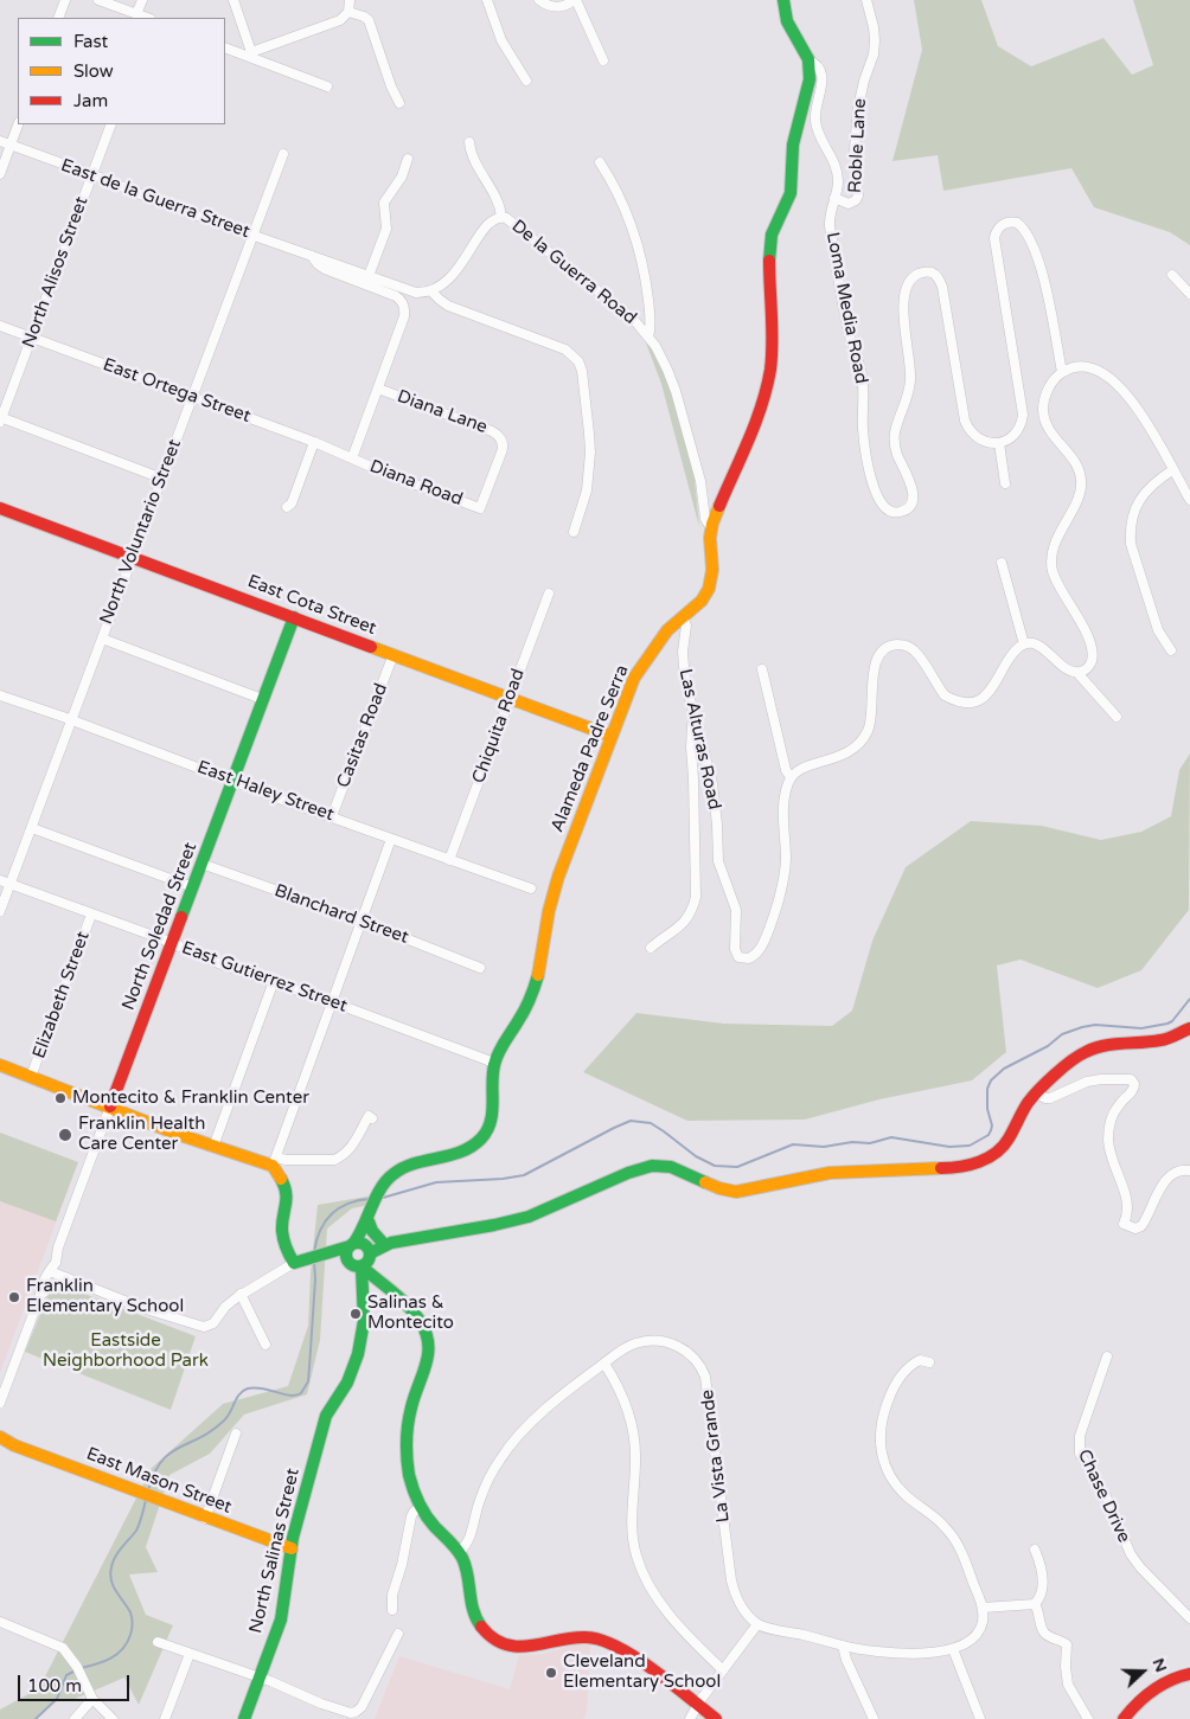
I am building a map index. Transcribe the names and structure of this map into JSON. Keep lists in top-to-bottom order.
{
  "streets": {
    "street": [
      "Roble Lane",
      "East de la Guerra Street",
      "North Alisos Street",
      "De la Guerra Road",
      "Loma Media Road",
      "East Ortega Street",
      "Diana Lane",
      "Diana Road",
      "North Voluntario Street",
      "East Cota Street",
      "Chiquita Road",
      "Casitas Road",
      "Las Alturas Road",
      "Alameda Padre Serra",
      "East Haley Street",
      "Blanchard Street",
      "North Soledad Street",
      "East Gutierrez Street",
      "Elizabeth Street",
      "La Vista Grande",
      "East Mason Street",
      "Chase Drive",
      "North Salinas Street"
    ]
  },
  "crossings": [
    ["Roble Lane", "Loma Media Road"],
    ["East de la Guerra Street", "North Alisos Street"],
    ["East de la Guerra Street", "De la Guerra Road"],
    ["East de la Guerra Street", "Diana Lane"],
    ["East de la Guerra Street", "North Voluntario Street"],
    ["North Alisos Street", "East Ortega Street"],
    ["De la Guerra Road", "Alameda Padre Serra"],
    ["Loma Media Road", "Alameda Padre Serra"],
    ["East Ortega Street", "Diana Road"],
    ["East Ortega Street", "North Voluntario Street"],
    ["Diana Lane", "Diana Road"],
    ["North Voluntario Street", "East Cota Street"],
    ["North Voluntario Street", "East Haley Street"],
    ["North Voluntario Street", "East Gutierrez Street"],
    ["East Cota Street", "Chiquita Road"],
    ["East Cota Street", "Casitas Road"],
    ["East Cota Street", "Alameda Padre Serra"],
    ["East Cota Street", "North Soledad Street"],
    ["Chiquita Road", "East Haley Street"],
    ["Casitas Road", "East Haley Street"],
    ["Las Alturas Road", "Alameda Padre Serra"],
    ["Alameda Padre Serra", "East Gutierrez Street"],
    ["Alameda Padre Serra", "North Salinas Street"],
    ["East Haley Street", "North Soledad Street"],
    ["Blanchard Street", "North Soledad Street"],
    ["North Soledad Street", "East Gutierrez Street"],
    ["East Gutierrez Street", "Elizabeth Street"],
    ["East Mason Street", "North Salinas Street"]
  ],
  "parks": ["Eastside Neighborhood Park"],
  "places": [
    "Montecito & Franklin Center",
    "Franklin Health Care Center",
    "Franklin Elementary School",
    "Salinas & Montecito",
    "Cleveland Elementary School"
  ],
  "legend": ["Fast", "Slow", "Jam"],
  "scale_bar": "100 m",
  "north": "right"
}
